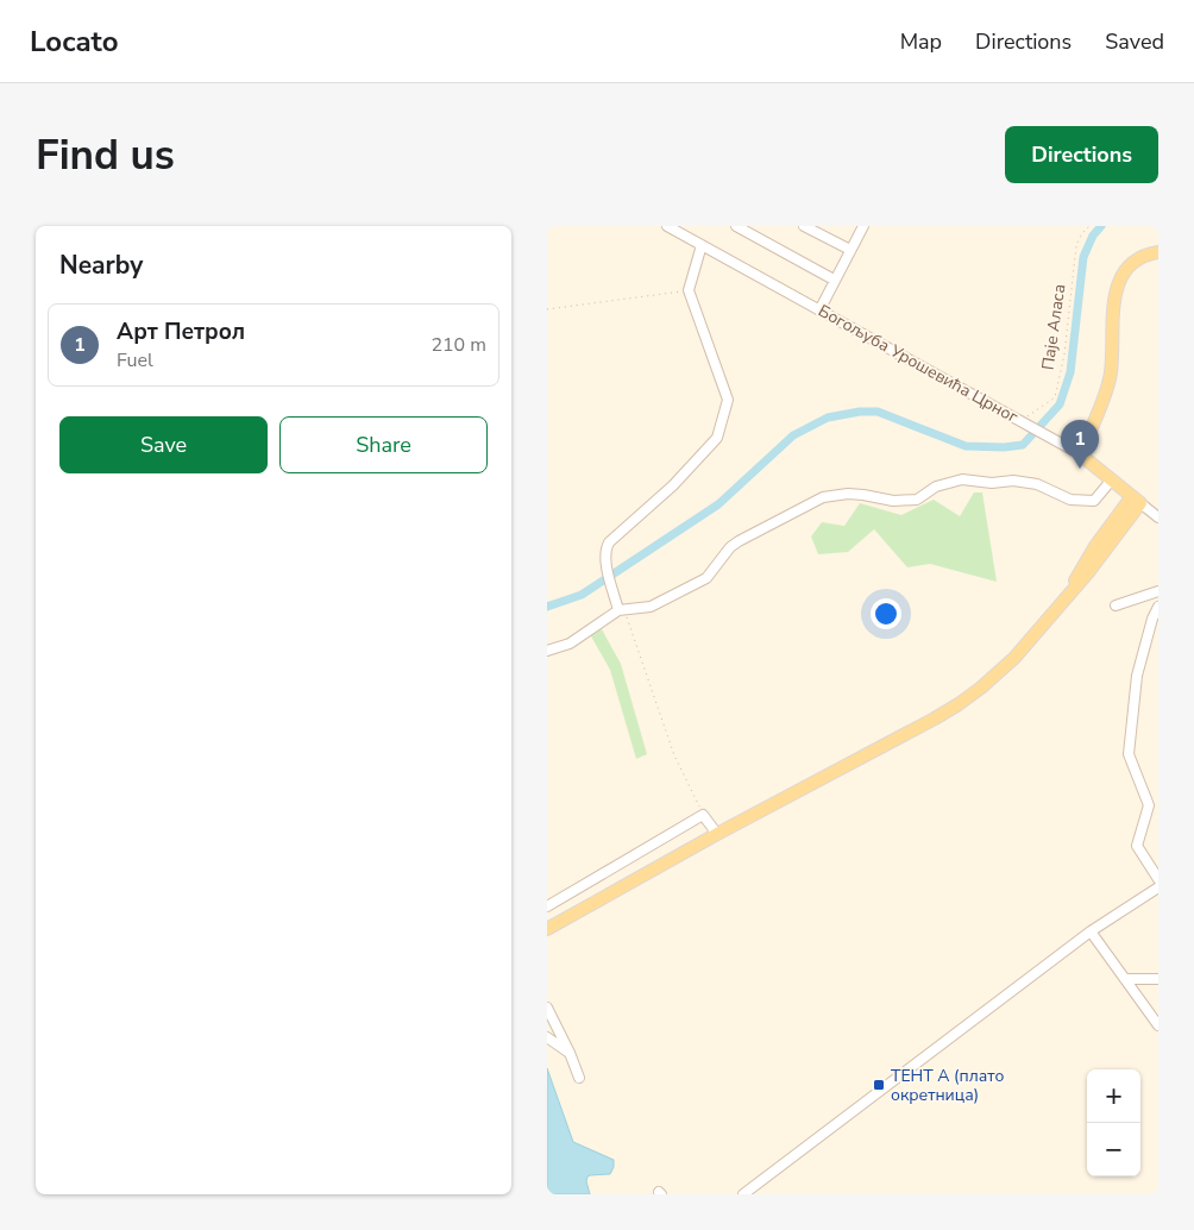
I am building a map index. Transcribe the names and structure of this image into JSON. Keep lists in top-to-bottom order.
{
  "streets": {
    "main road": ["Богољуба Урошевића Црног"],
    "path": ["Паје Аласа"]
  },
  "crossings": [
    ["Паје Аласа", "Богољуба Урошевића Црног"]
  ],
  "places": {
    "transit": ["ТЕНТ А (плато окретница)"]
  },
  "page": {
    "header": "Locato",
    "nav": ["Map", "Directions", "Saved"],
    "buttons": [
      "Directions",
      ["Save", "Share"]
    ],
    "title": "Find us",
    "heading": "Nearby",
    "list": [
      {
        "mark": "1",
        "name": "Арт Петрол",
        "note": "Fuel",
        "value": "210 m"
      }
    ],
    "pins": "1",
    "map_buttons": ["+", "−"]
  }
}
